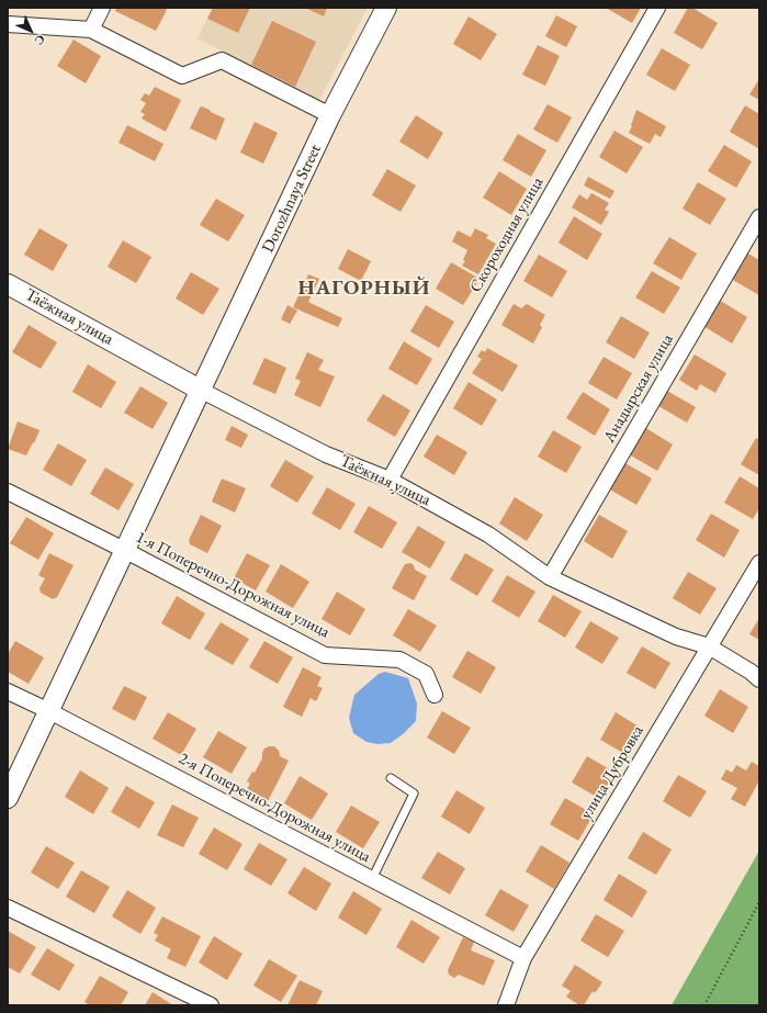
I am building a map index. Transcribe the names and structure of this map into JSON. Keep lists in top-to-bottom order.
{
  "streets": {
    "street": [
      "Dorozhnaya Street",
      "Скороходная улица",
      "Таёжная улица",
      "Анадырская улица",
      "1-я Поперечно-Дорожная улица",
      "улица Дубровка",
      "2-я Поперечно-Дорожная улица"
    ]
  },
  "crossings": [
    ["Dorozhnaya Street", "Таёжная улица"],
    ["Dorozhnaya Street", "1-я Поперечно-Дорожная улица"],
    ["Dorozhnaya Street", "2-я Поперечно-Дорожная улица"],
    ["Скороходная улица", "Таёжная улица"],
    ["Таёжная улица", "Анадырская улица"],
    ["Таёжная улица", "улица Дубровка"],
    ["улица Дубровка", "2-я Поперечно-Дорожная улица"]
  ],
  "districts": ["НАГОРНЫЙ"],
  "north": "bottom right"
}
